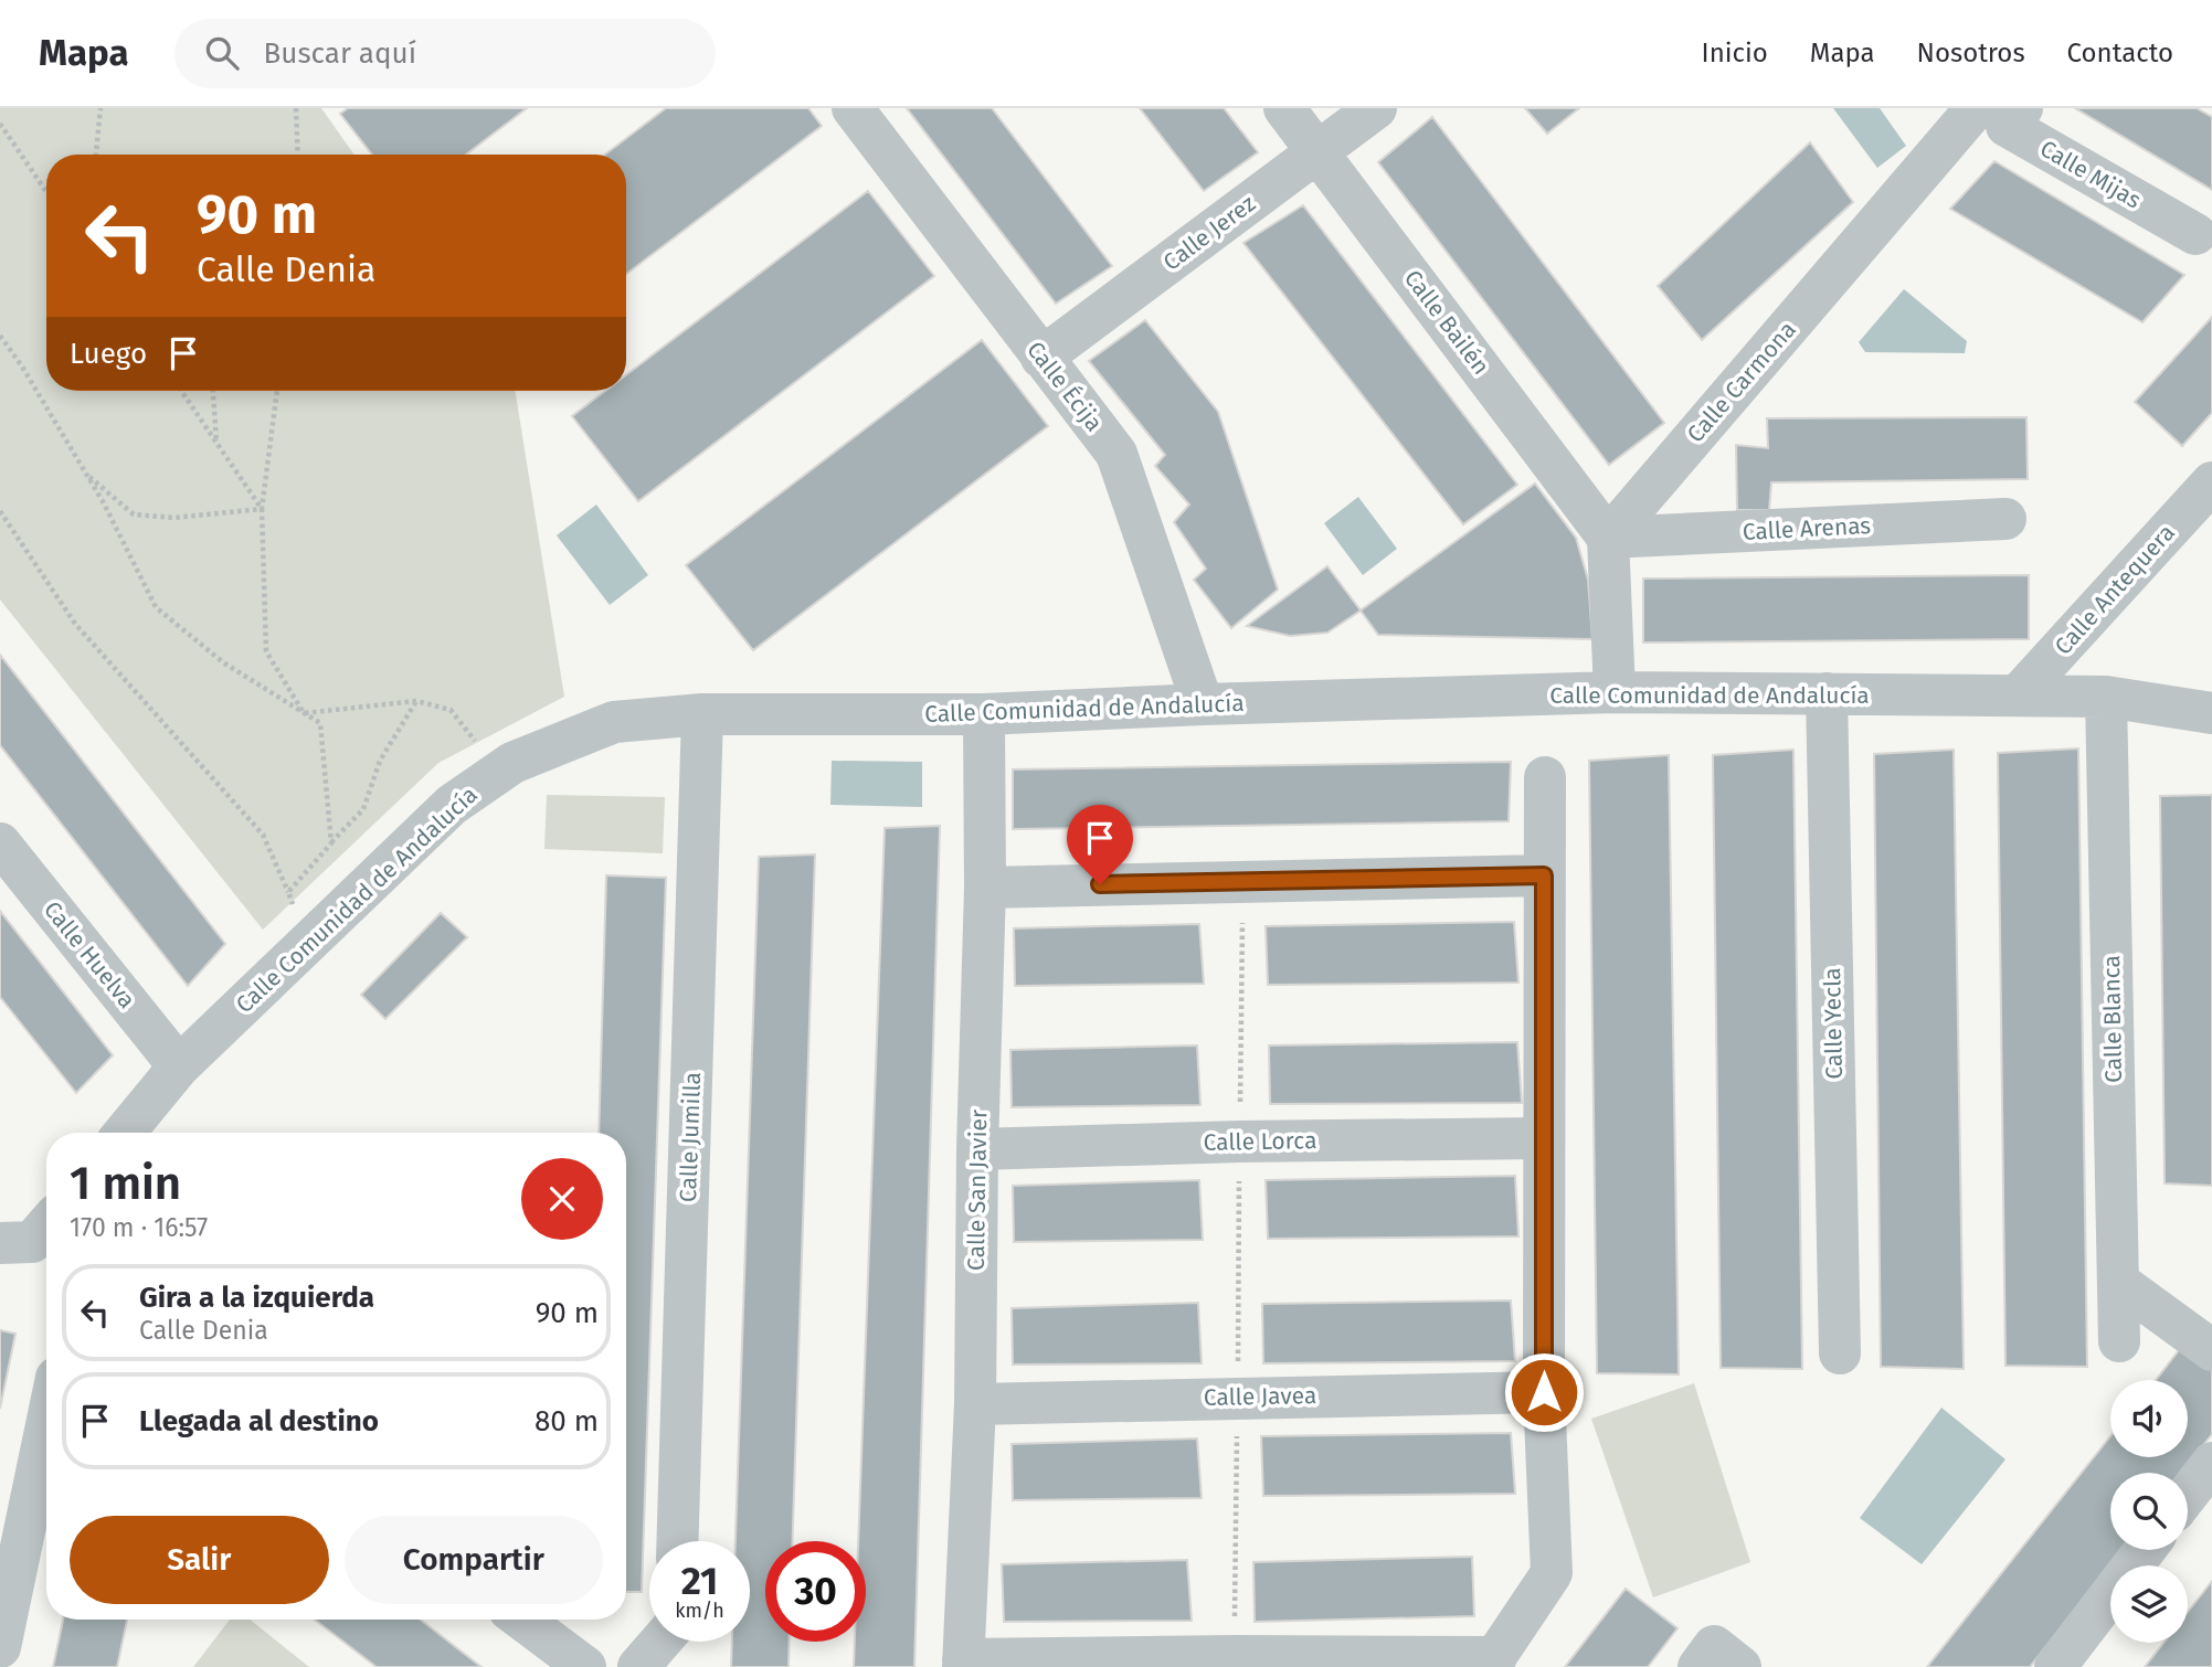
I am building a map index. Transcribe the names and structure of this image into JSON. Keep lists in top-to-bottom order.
{
  "streets": {
    "street": [
      "Calle Mijas",
      "Calle Jerez",
      "Calle Bailén",
      "Calle Carmona",
      "Calle Écija",
      "Calle Arenas",
      "Calle Antequera",
      "Calle Comunidad de Andalucía",
      "Calle Huelva",
      "Calle Blanca",
      "Calle Yecla",
      "Calle Jumilla",
      "Calle Lorca",
      "Calle San Javier",
      "Calle Javea"
    ]
  },
  "crossings": [
    ["Calle Jerez", "Calle Bailén"],
    ["Calle Jerez", "Calle Écija"],
    ["Calle Bailén", "Calle Carmona"],
    ["Calle Bailén", "Calle Arenas"],
    ["Calle Carmona", "Calle Arenas"],
    ["Calle Écija", "Calle Comunidad de Andalucía"],
    ["Calle Antequera", "Calle Comunidad de Andalucía"],
    ["Calle Comunidad de Andalucía", "Calle Huelva"],
    ["Calle Comunidad de Andalucía", "Calle Blanca"],
    ["Calle Comunidad de Andalucía", "Calle Yecla"],
    ["Calle Comunidad de Andalucía", "Calle Jumilla"],
    ["Calle Comunidad de Andalucía", "Calle San Javier"],
    ["Calle Lorca", "Calle San Javier"],
    ["Calle San Javier", "Calle Javea"]
  ],
  "page": {
    "header": "Mapa",
    "search": "Buscar aquí",
    "nav": [
      "Inicio",
      "Mapa",
      "Nosotros",
      "Contacto"
    ],
    "turn": ["90 m", "Calle Denia"],
    "then": "Luego",
    "heading": ["1 min", "170 m · 16:57"],
    "list": [
      {
        "name": "Gira a la izquierda",
        "note": "Calle Denia",
        "value": "90 m"
      },
      {
        "name": "Llegada al destino",
        "value": "80 m"
      }
    ],
    "buttons": ["Salir", "Compartir"],
    "speed": "21 km/h",
    "limit": "30"
  }
}
